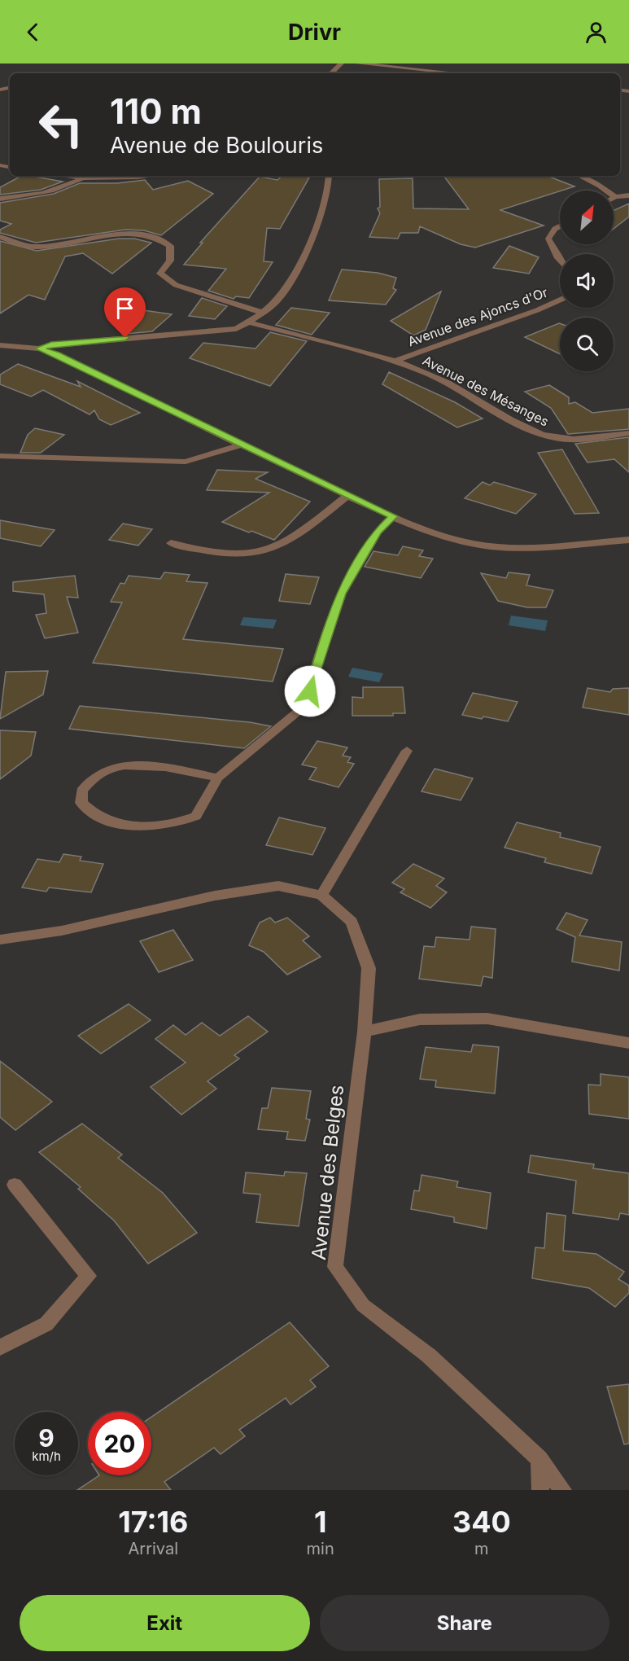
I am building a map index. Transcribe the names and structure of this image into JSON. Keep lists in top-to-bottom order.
{
  "streets": {
    "street": ["Avenue des Ajoncs d'Or", "Avenue des Mésanges", "Avenue des Belges"]
  },
  "crossings": [
    ["Avenue des Ajoncs d'Or", "Avenue des Mésanges"]
  ],
  "north": "top right",
  "page": {
    "header": "Drivr",
    "turn": ["110 m", "Avenue de Boulouris"],
    "speed": "9 km/h",
    "limit": "20",
    "eta": [
      "17:16",
      "Arrival",
      "1",
      "min",
      "340",
      "m"
    ],
    "buttons": ["Exit", "Share"]
  }
}
